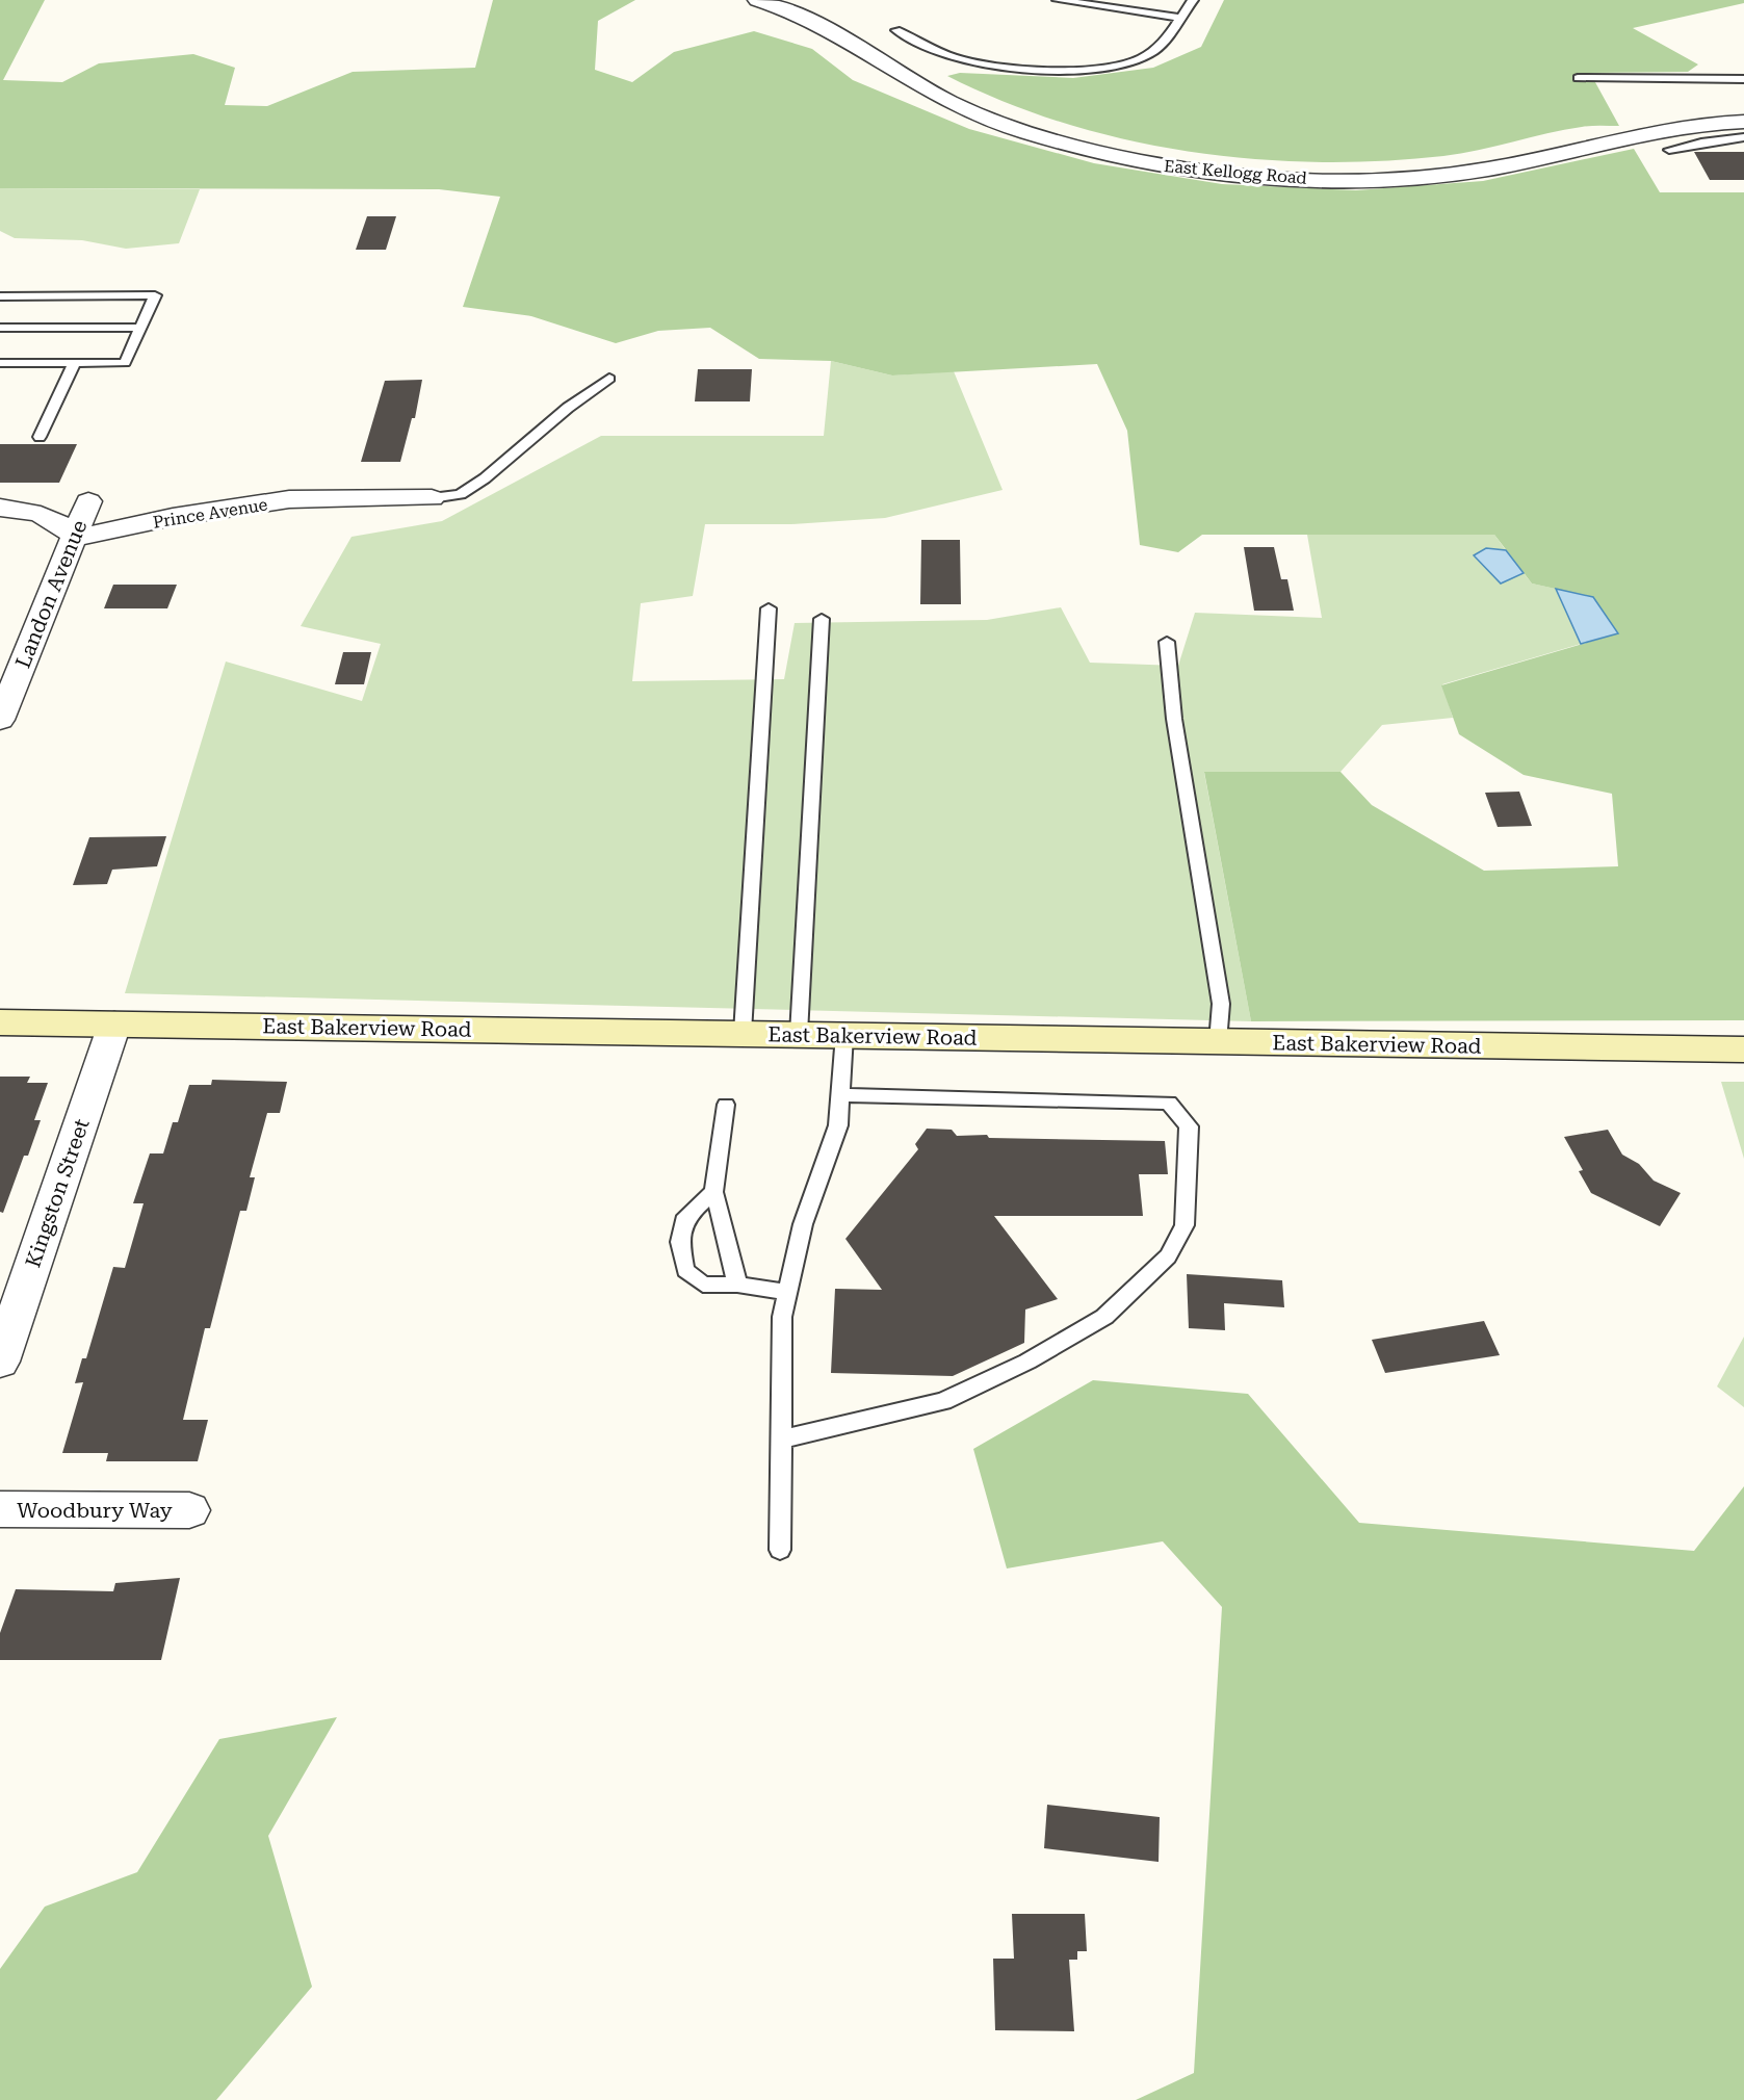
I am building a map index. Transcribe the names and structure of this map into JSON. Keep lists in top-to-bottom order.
{
  "streets": {
    "main road": ["East Bakerview Road"],
    "street": [
      "East Kellogg Road",
      "Prince Avenue",
      "Landon Avenue",
      "Kingston Street",
      "Woodbury Way"
    ]
  },
  "crossings": [
    ["Prince Avenue", "Landon Avenue"],
    ["East Bakerview Road", "Kingston Street"]
  ]
}
